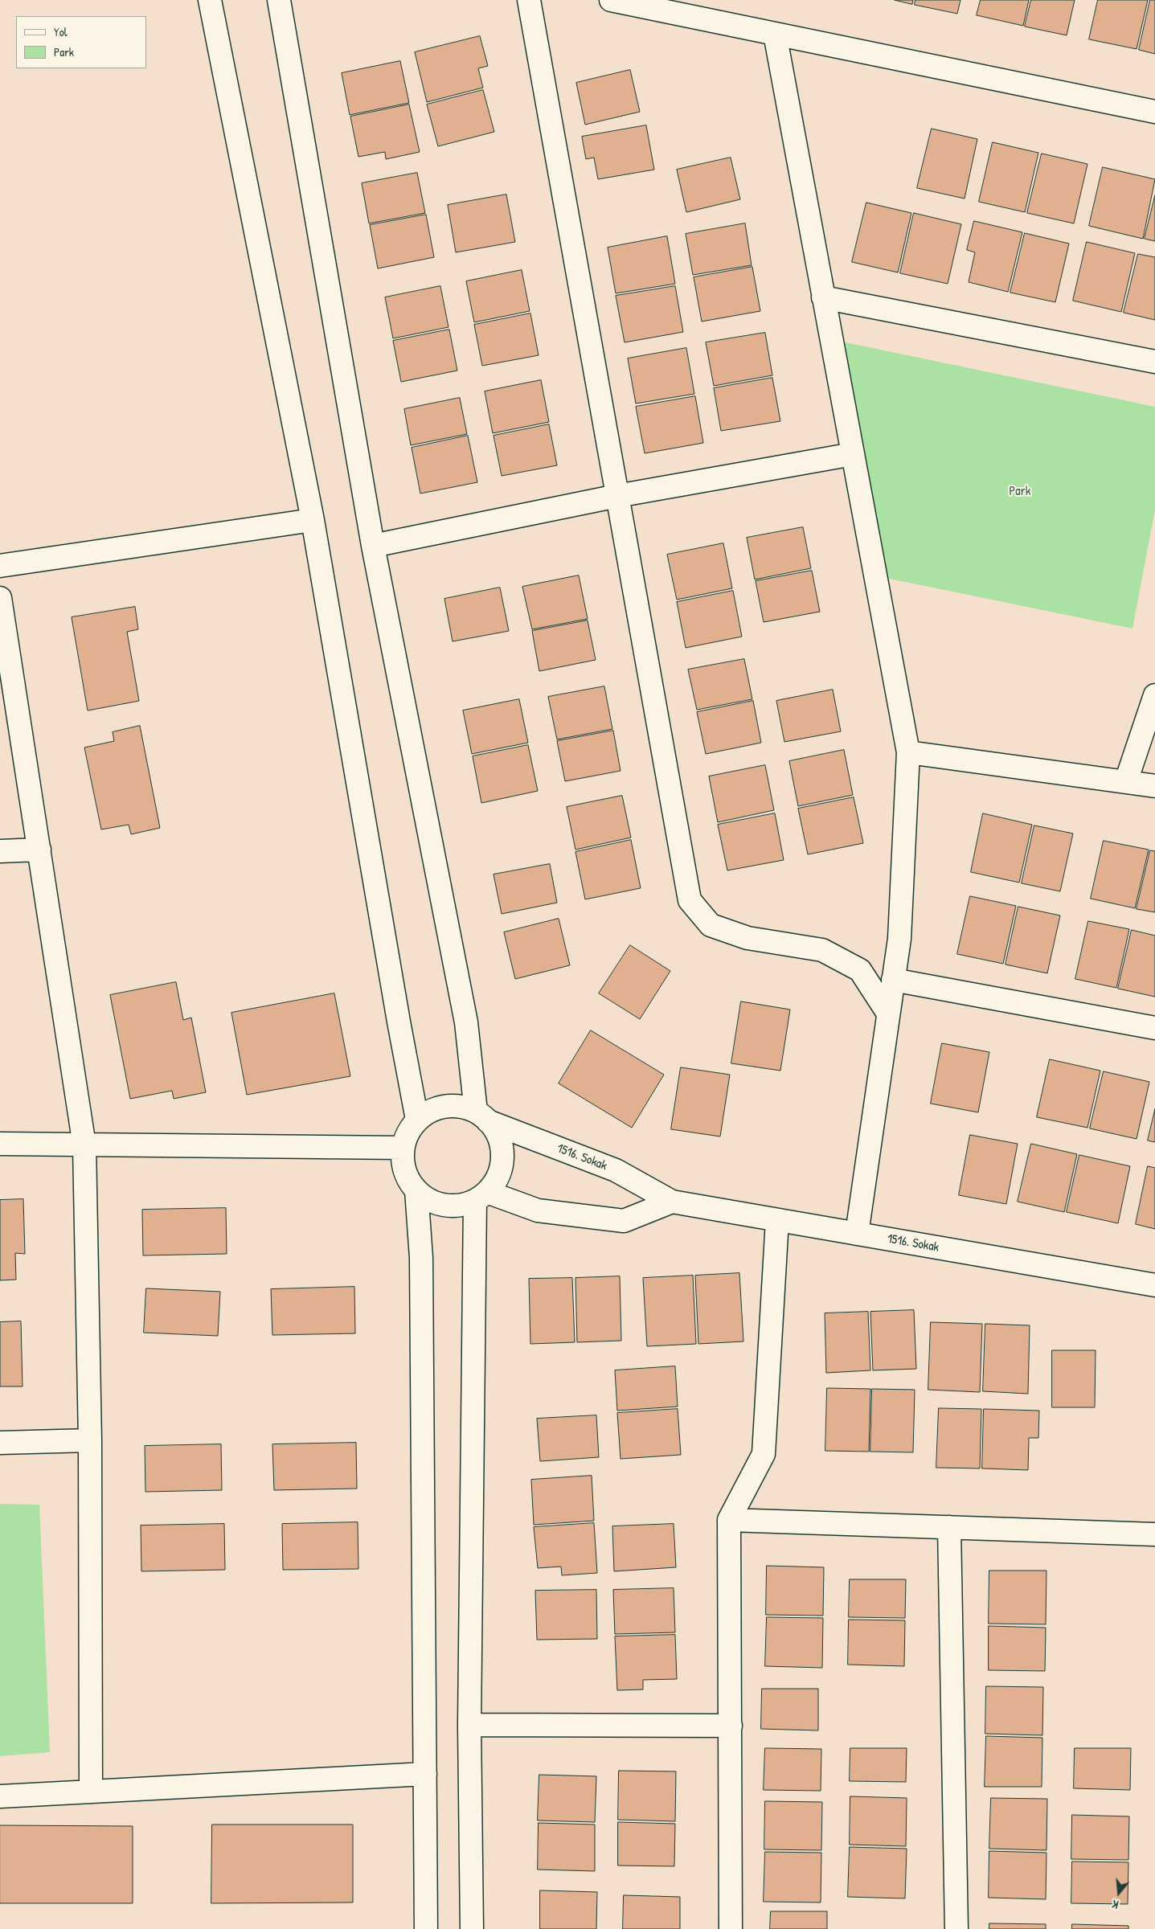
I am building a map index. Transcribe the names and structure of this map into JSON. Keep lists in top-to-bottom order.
{
  "streets": {
    "street": ["1516. Sokak"]
  },
  "parks": ["Park"],
  "legend": ["Yol", "Park"],
  "north": "bottom"
}
